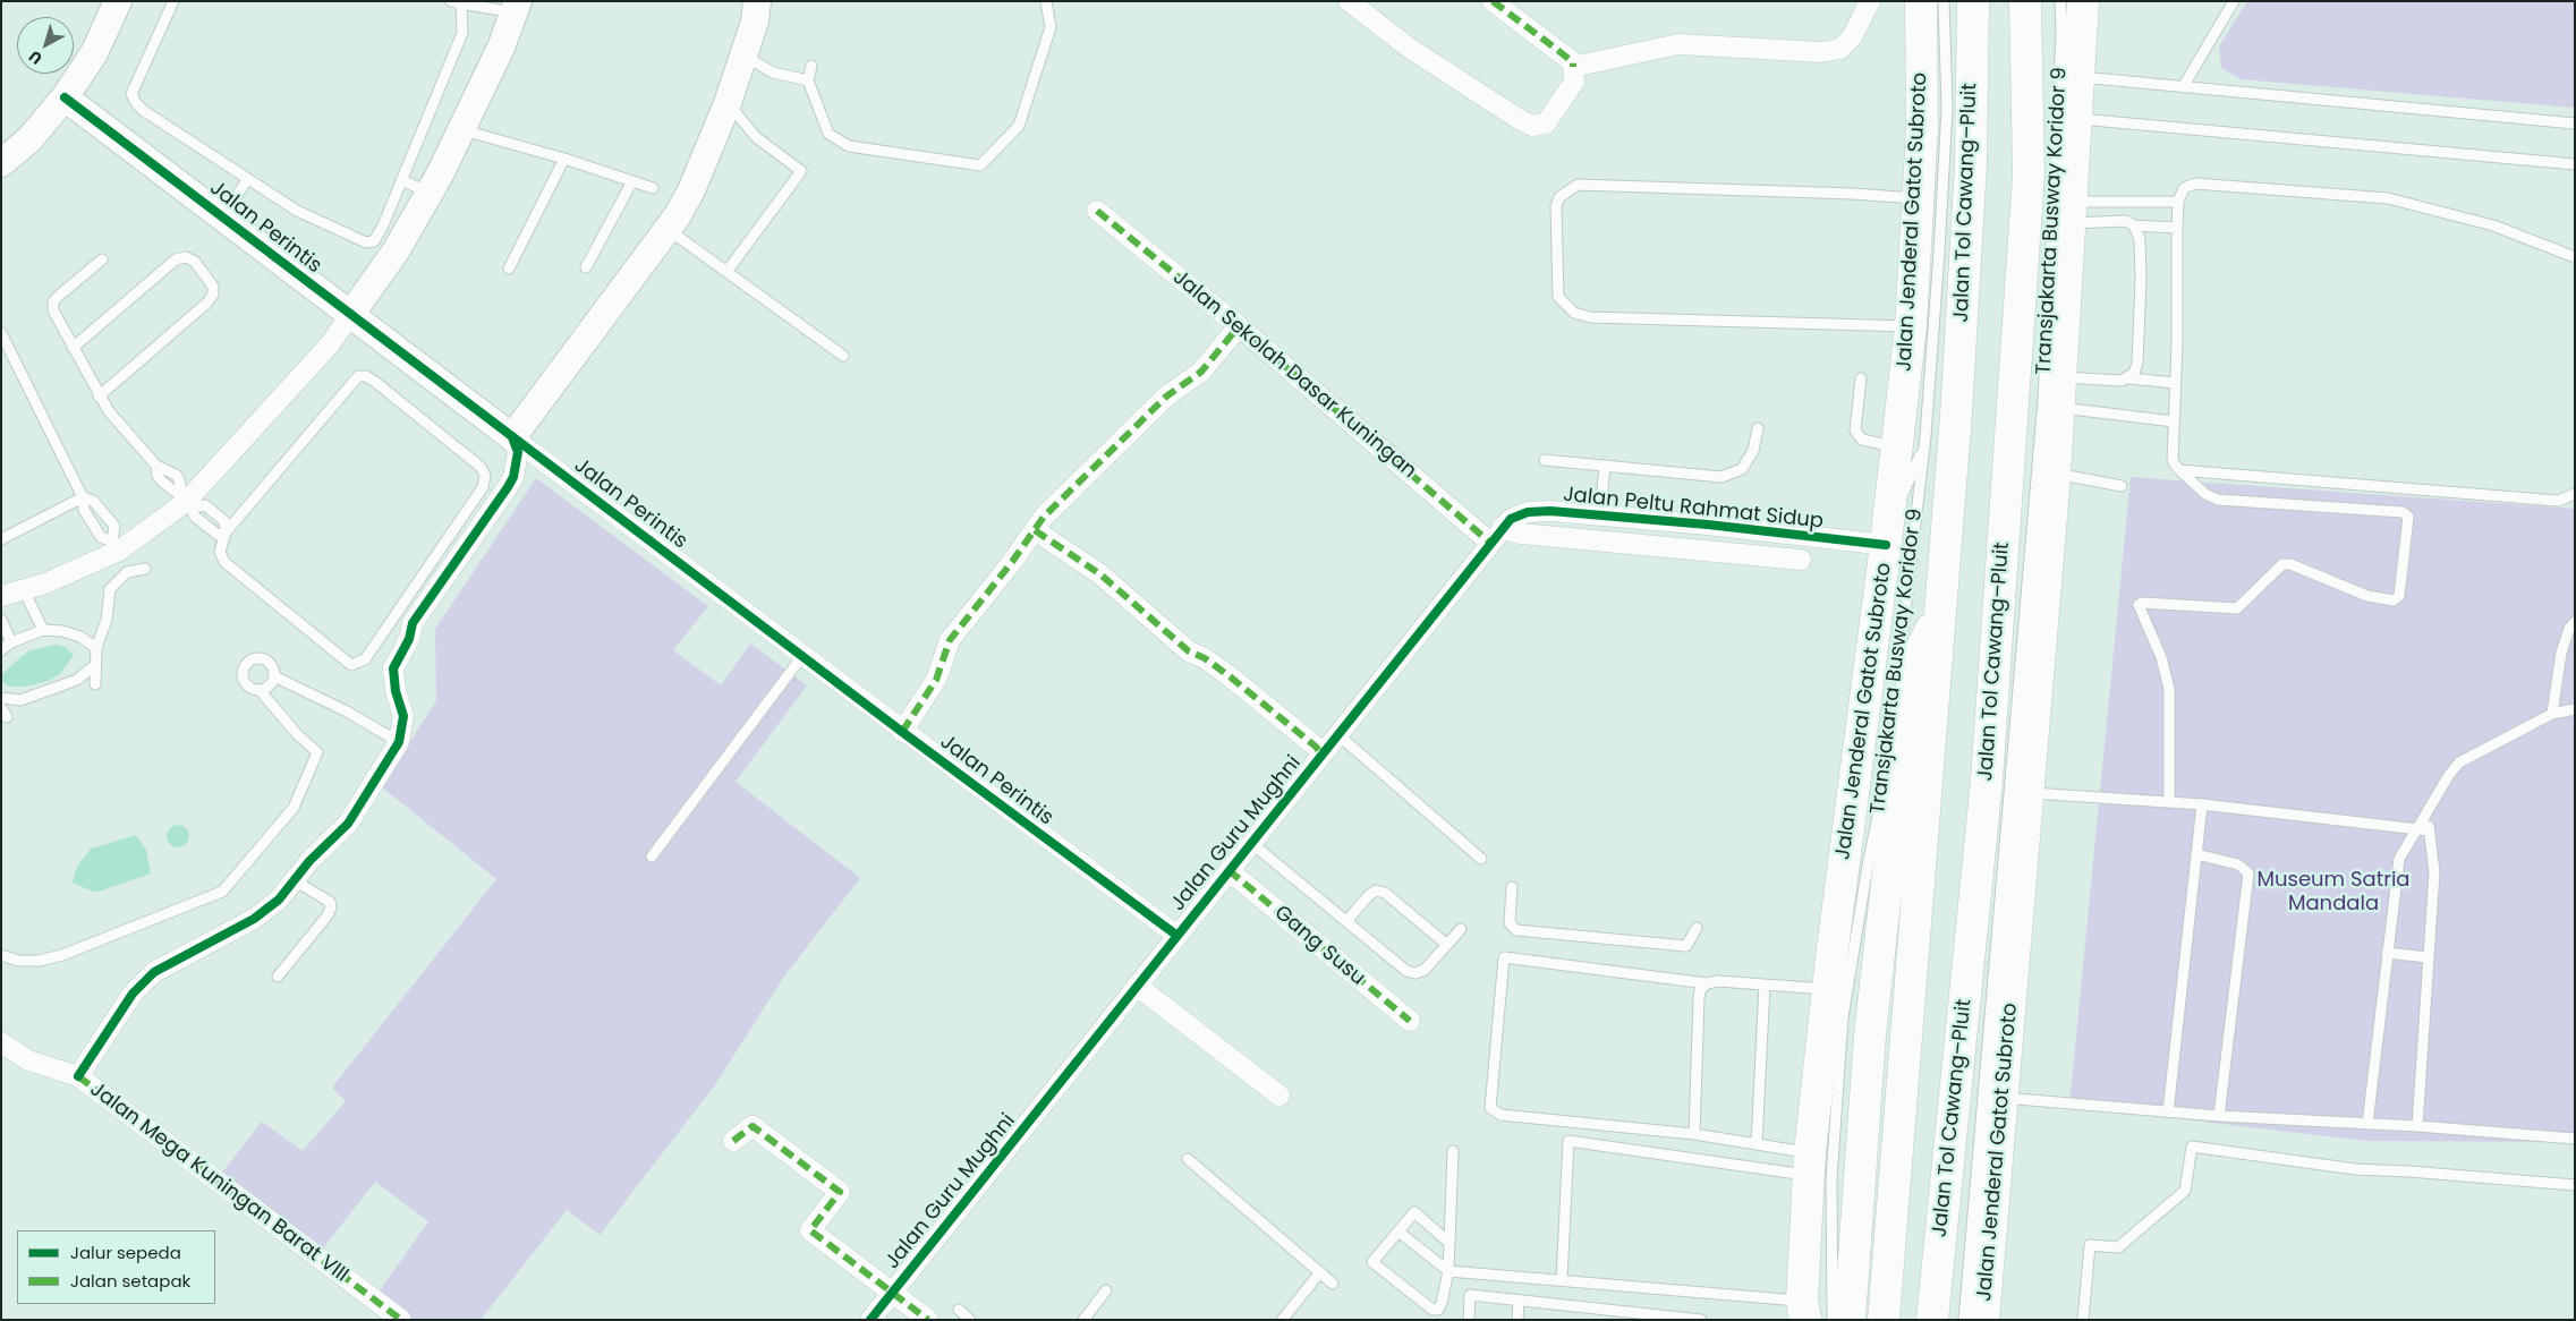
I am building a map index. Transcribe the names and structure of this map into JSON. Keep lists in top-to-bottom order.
{
  "streets": {
    "highway": ["Jalan Tol Cawang–Pluit", "Jalan Jenderal Gatot Subroto"],
    "street": [
      "Jalan Perintis",
      "Jalan Sekolah Dasar Kuningan",
      "Jalan Peltu Rahmat Sidup",
      "Jalan Guru Mughni",
      "Gang Susu",
      "Jalan Mega Kuningan Barat VIII"
    ],
    "lane": ["Transjakarta Busway Koridor 9"]
  },
  "crossings": [
    ["Transjakarta Busway Koridor 9", "Jalan Jenderal Gatot Subroto"],
    ["Jalan Jenderal Gatot Subroto", "Jalan Peltu Rahmat Sidup"],
    ["Jalan Perintis", "Jalan Guru Mughni"],
    ["Jalan Sekolah Dasar Kuningan", "Jalan Peltu Rahmat Sidup"],
    ["Jalan Sekolah Dasar Kuningan", "Jalan Guru Mughni"],
    ["Jalan Peltu Rahmat Sidup", "Jalan Guru Mughni"],
    ["Jalan Guru Mughni", "Gang Susu"]
  ],
  "parks": ["Museum Satria Mandala"],
  "legend": ["Jalur sepeda", "Jalan setapak"],
  "north": "bottom left"
}
